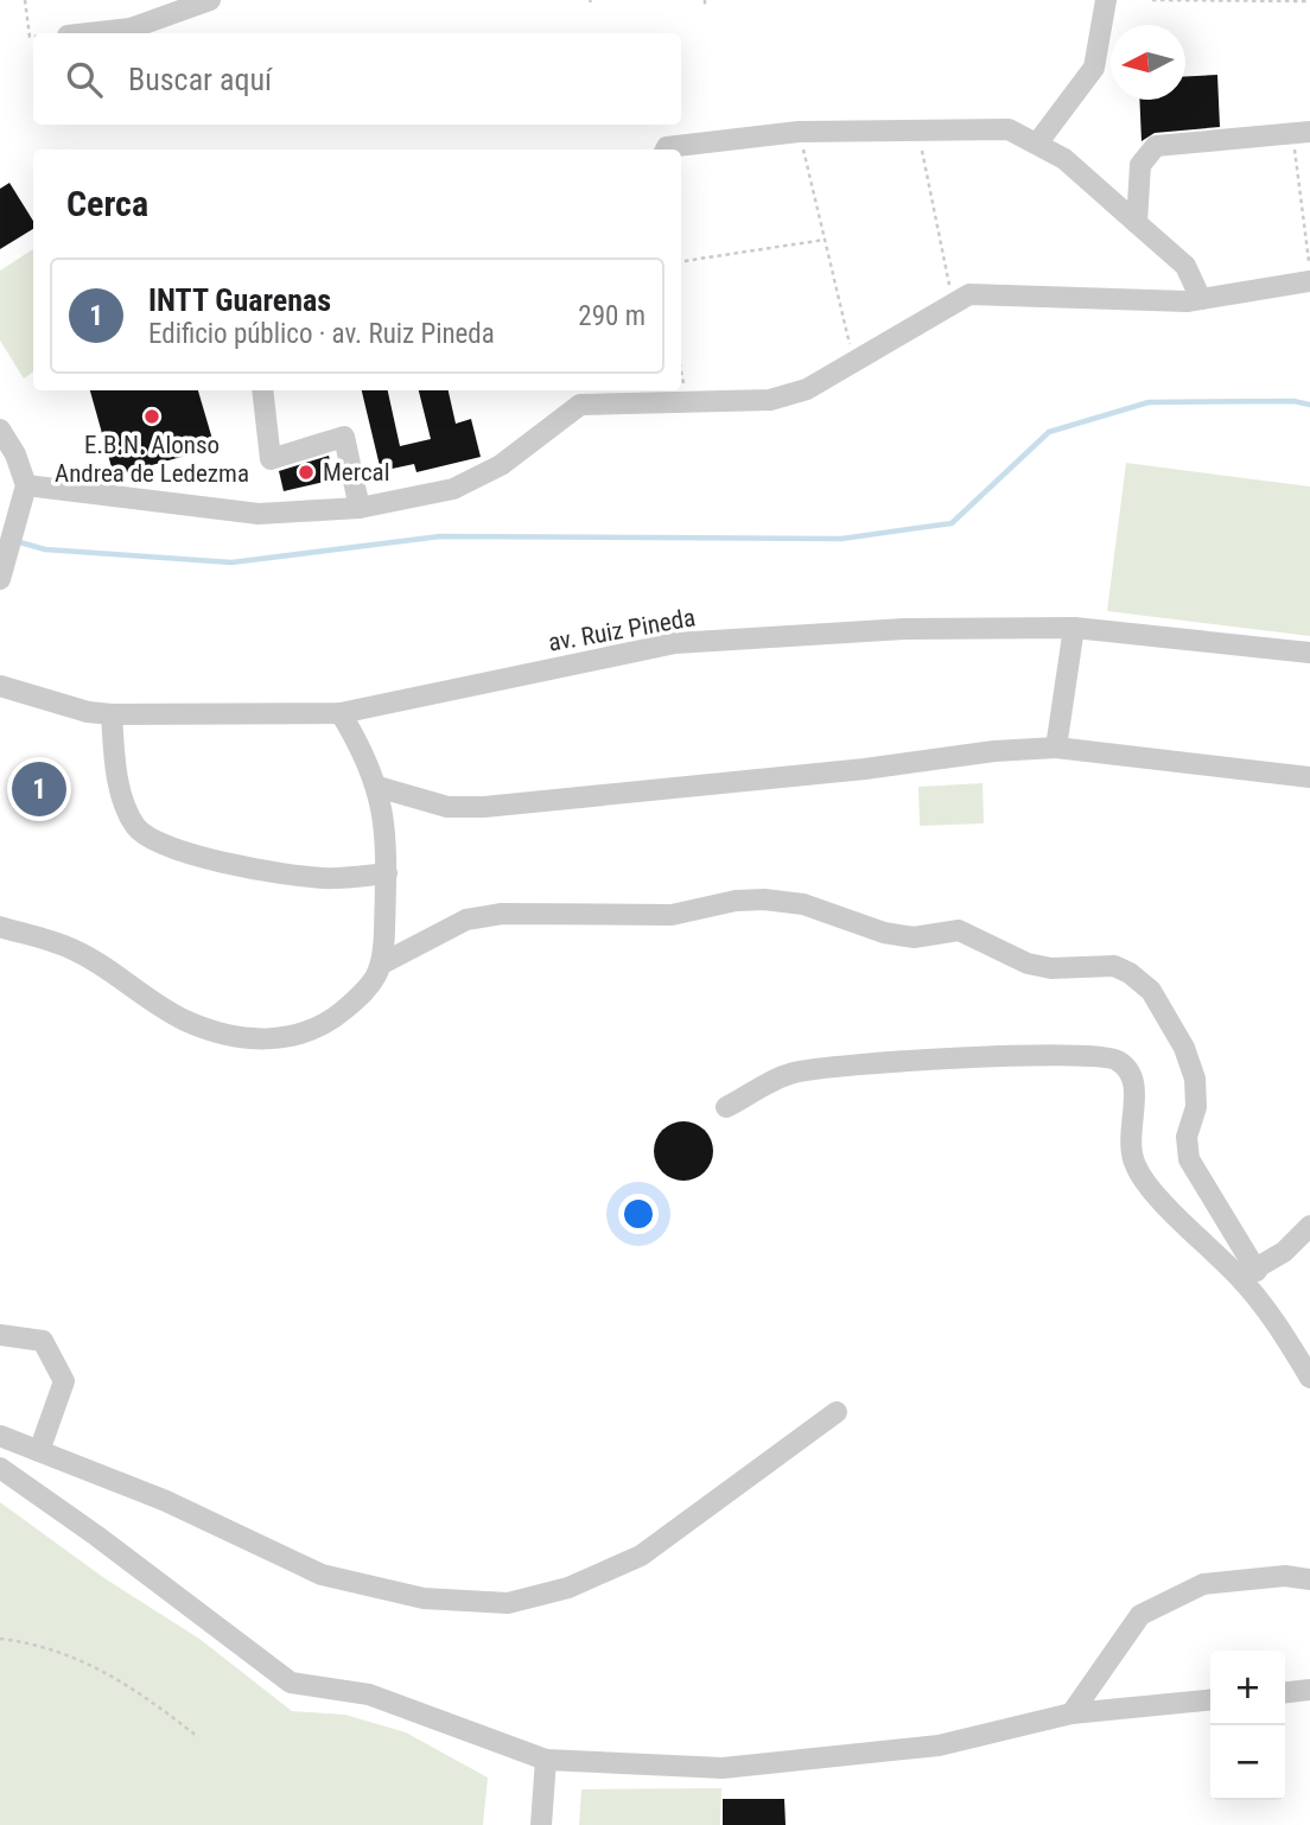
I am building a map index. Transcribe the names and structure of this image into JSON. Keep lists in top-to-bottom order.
{
  "streets": {
    "street": ["av. Ruiz Pineda"]
  },
  "places": ["E.B.N. Alonso Andrea de Ledezma", "Mercal"],
  "north": "left",
  "page": {
    "search": "Buscar aquí",
    "heading": "Cerca",
    "list": [
      {
        "mark": "1",
        "name": "INTT Guarenas",
        "note": "Edificio público · av. Ruiz Pineda",
        "value": "290 m"
      }
    ],
    "pins": "1",
    "map_buttons": ["+", "−"]
  }
}
